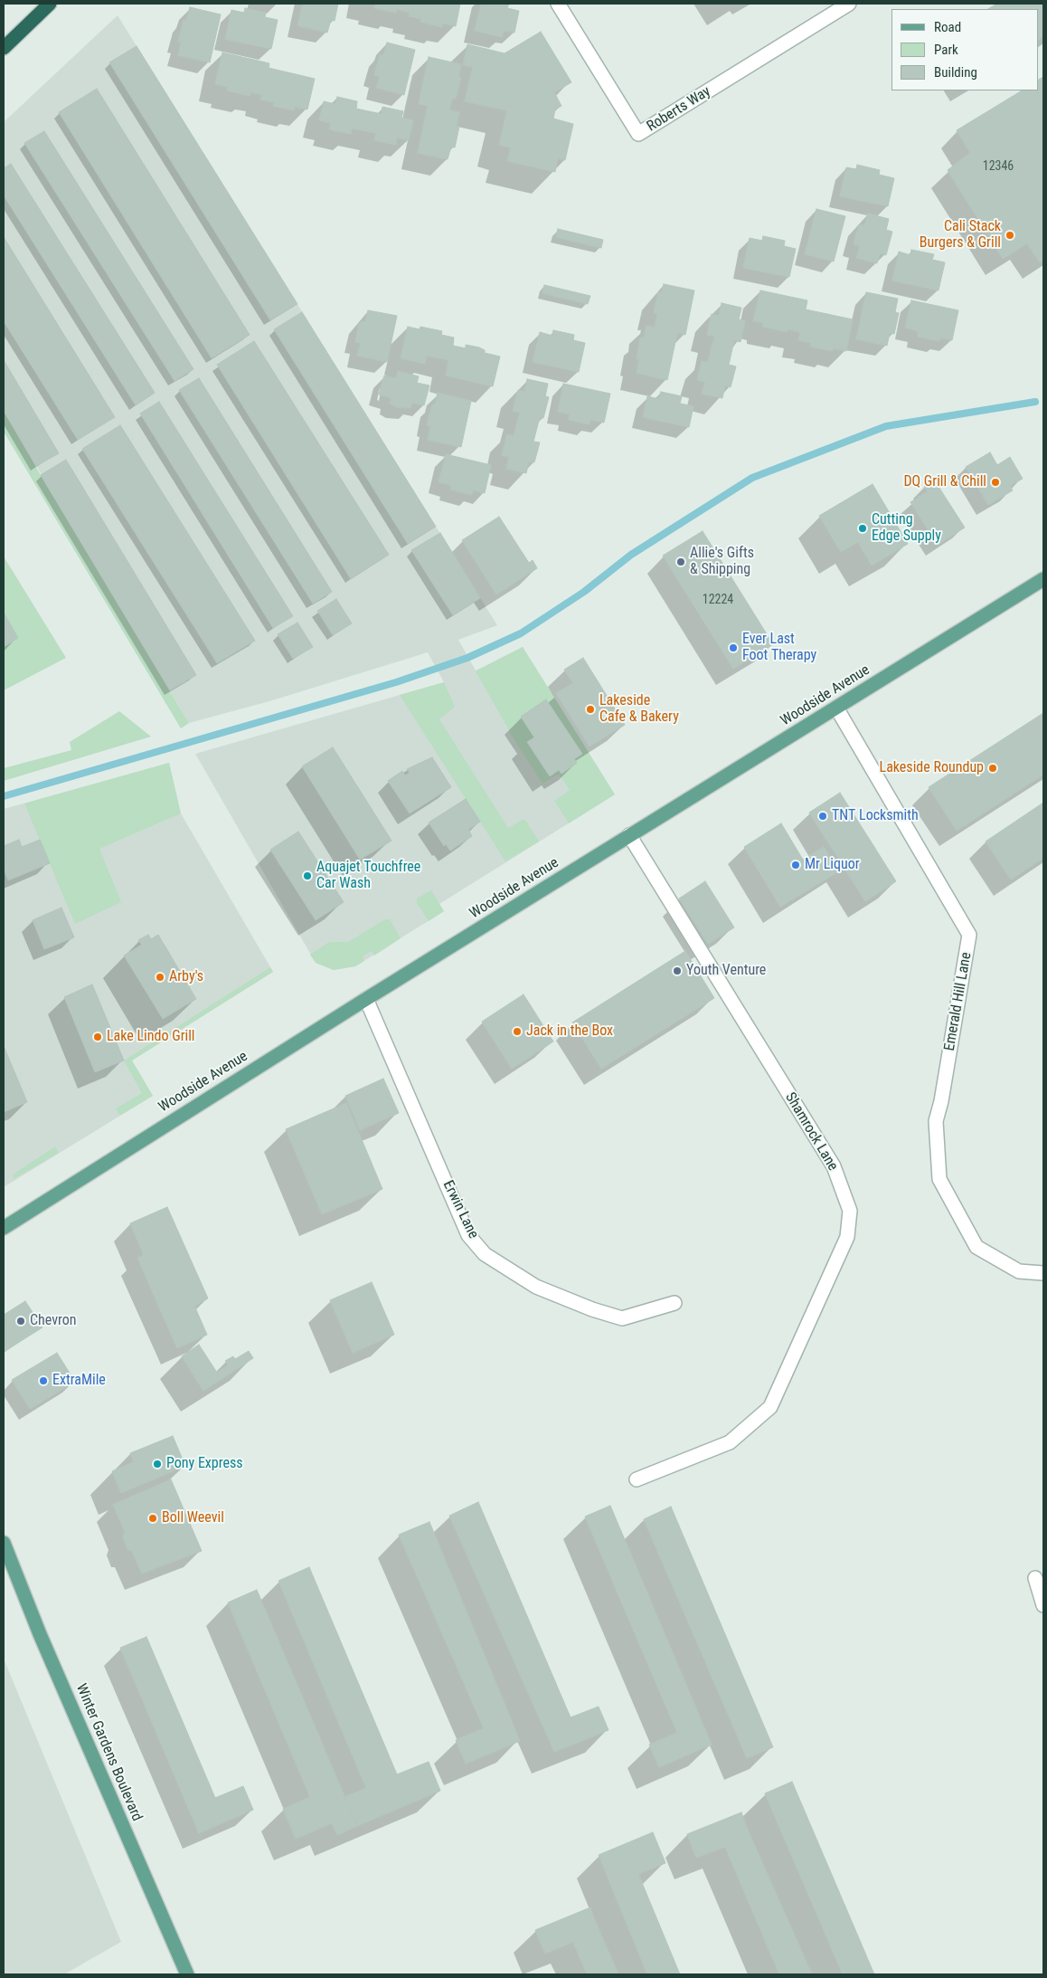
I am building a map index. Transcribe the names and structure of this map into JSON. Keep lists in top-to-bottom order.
{
  "streets": {
    "main road": ["Woodside Avenue", "Winter Gardens Boulevard"],
    "street": [
      "Roberts Way",
      "Emerald Hill Lane",
      "Shamrock Lane",
      "Erwin Lane"
    ]
  },
  "crossings": [
    ["Woodside Avenue", "Emerald Hill Lane"],
    ["Woodside Avenue", "Shamrock Lane"],
    ["Woodside Avenue", "Erwin Lane"]
  ],
  "places": [
    "Cali Stack Burgers & Grill",
    "DQ Grill & Chill",
    "Cutting Edge Supply",
    "Allie's Gifts & Shipping",
    "Ever Last Foot Therapy",
    "Lakeside Cafe & Bakery",
    "Lakeside Roundup",
    "TNT Locksmith",
    "Mr Liquor",
    "Aquajet Touchfree Car Wash",
    "Youth Venture",
    "Arby's",
    "Jack in the Box",
    "Lake Lindo Grill",
    "Chevron",
    "ExtraMile",
    "Pony Express",
    "Boll Weevil"
  ],
  "house_numbers": ["12346", "12224"],
  "legend": ["Road", "Park", "Building"]
}
